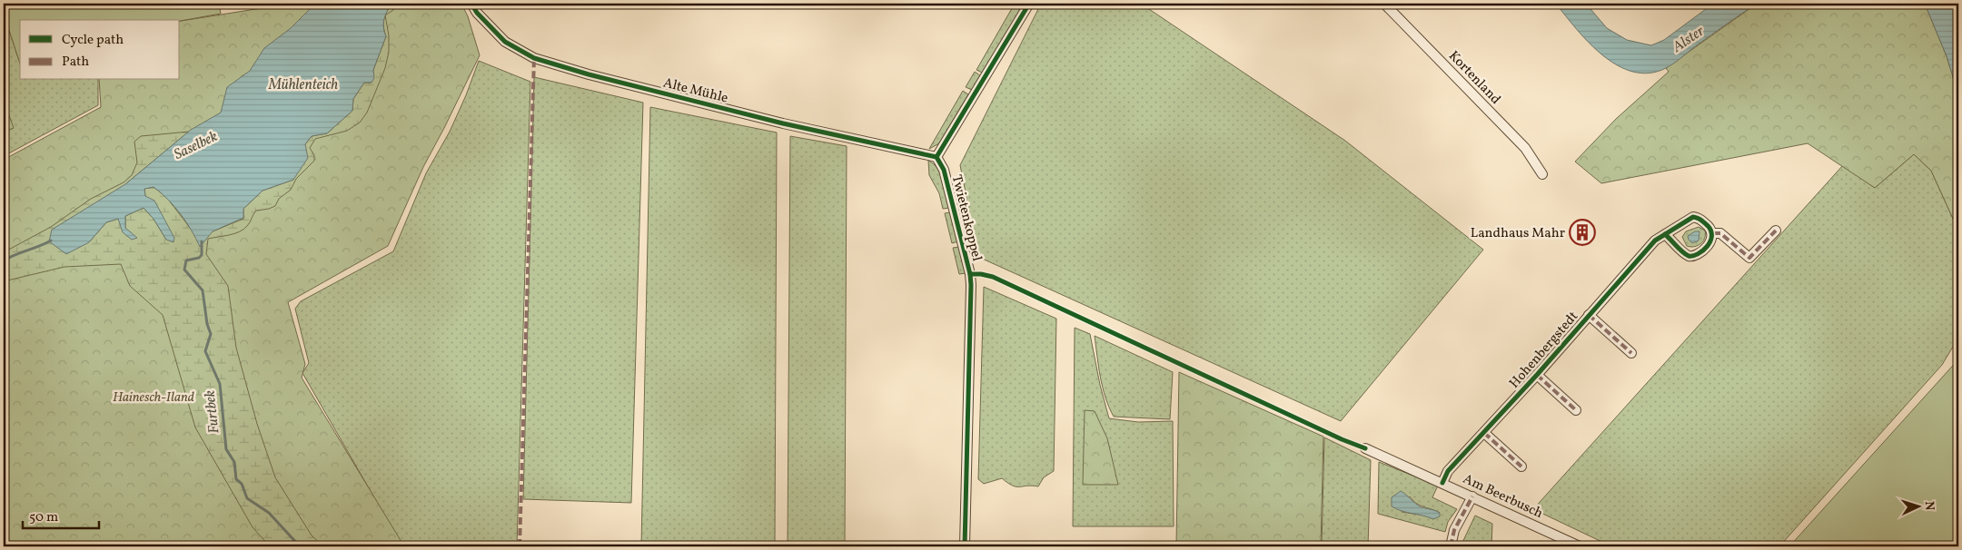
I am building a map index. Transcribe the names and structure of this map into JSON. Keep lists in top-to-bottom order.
{
  "streets": {
    "street": [
      "Kortenland",
      "Alte Mühle",
      "Twietenkoppel",
      "Hohenbergstedt",
      "Am Beerbusch"
    ]
  },
  "crossings": [
    ["Alte Mühle", "Twietenkoppel"],
    ["Hohenbergstedt", "Am Beerbusch"]
  ],
  "water": [
    "Alster",
    "Mühlenteich",
    "Saselbek",
    "Furtbek"
  ],
  "parks": ["Hainesch-Iland"],
  "places": {
    "building": ["Landhaus Mahr"]
  },
  "legend": ["Cycle path", "Path"],
  "scale_bar": "50 m",
  "north": "right"
}
